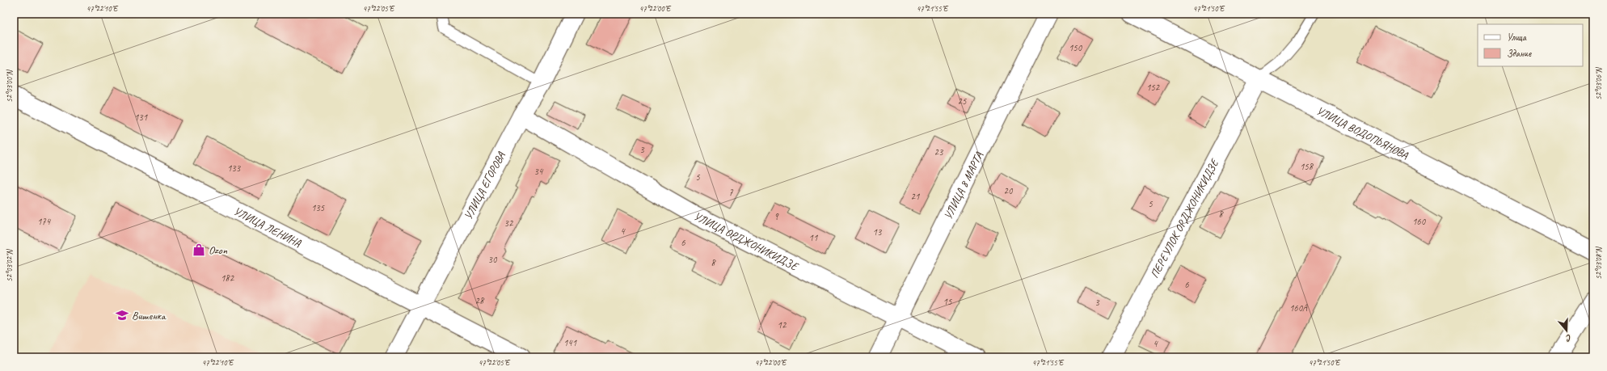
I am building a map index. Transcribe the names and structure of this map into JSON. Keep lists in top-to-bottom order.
{
  "streets": {
    "street": [
      "УЛИЦА ВОДОПЬЯНОВА",
      "УЛИЦА ЕГОРОВА",
      "УЛИЦА 8 МАРТА",
      "ПЕРЕУЛОК ОРДЖОНИКИДЗЕ",
      "УЛИЦА ЛЕНИНА",
      "УЛИЦА ОРДЖОНИКИДЗЕ"
    ]
  },
  "crossings": [
    ["УЛИЦА ВОДОПЬЯНОВА", "ПЕРЕУЛОК ОРДЖОНИКИДЗЕ"],
    ["УЛИЦА ЕГОРОВА", "УЛИЦА ЛЕНИНА"],
    ["УЛИЦА ЕГОРОВА", "УЛИЦА ОРДЖОНИКИДЗЕ"],
    ["УЛИЦА 8 МАРТА", "УЛИЦА ОРДЖОНИКИДЗЕ"]
  ],
  "places": {
    "shop": ["Ozon"],
    "school or university": ["Вишенка"]
  },
  "house_numbers": [
    "150",
    "152",
    "25",
    "131",
    "3",
    "23",
    "158",
    "133",
    "34",
    "5",
    "20",
    "7",
    "21",
    "5",
    "135",
    "8",
    "9",
    "174",
    "160",
    "32",
    "4",
    "13",
    "11",
    "6",
    "30",
    "8",
    "182",
    "6",
    "28",
    "15",
    "3",
    "160А",
    "12",
    "141",
    "4"
  ],
  "legend": ["Улица", "Здание"],
  "north": "bottom",
  "coordinates": [
    "47°22'10\"E",
    "47°22'05\"E",
    "47°22'00\"E",
    "47°21'55\"E",
    "47°21'50\"E",
    "52°03'06\"N",
    "52°03'00\"N",
    "52°03'08\"N",
    "52°03'02\"N"
  ]
}
